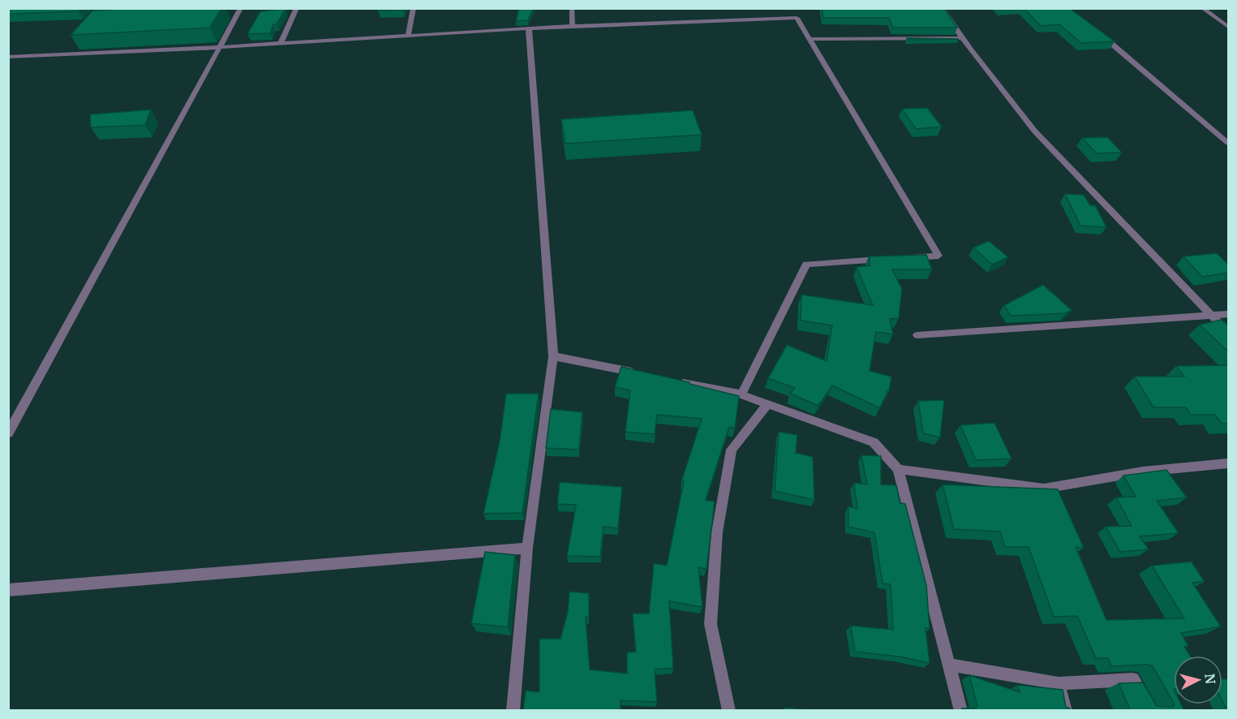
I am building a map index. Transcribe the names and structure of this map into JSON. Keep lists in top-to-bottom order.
{
  "north": "right"
}
